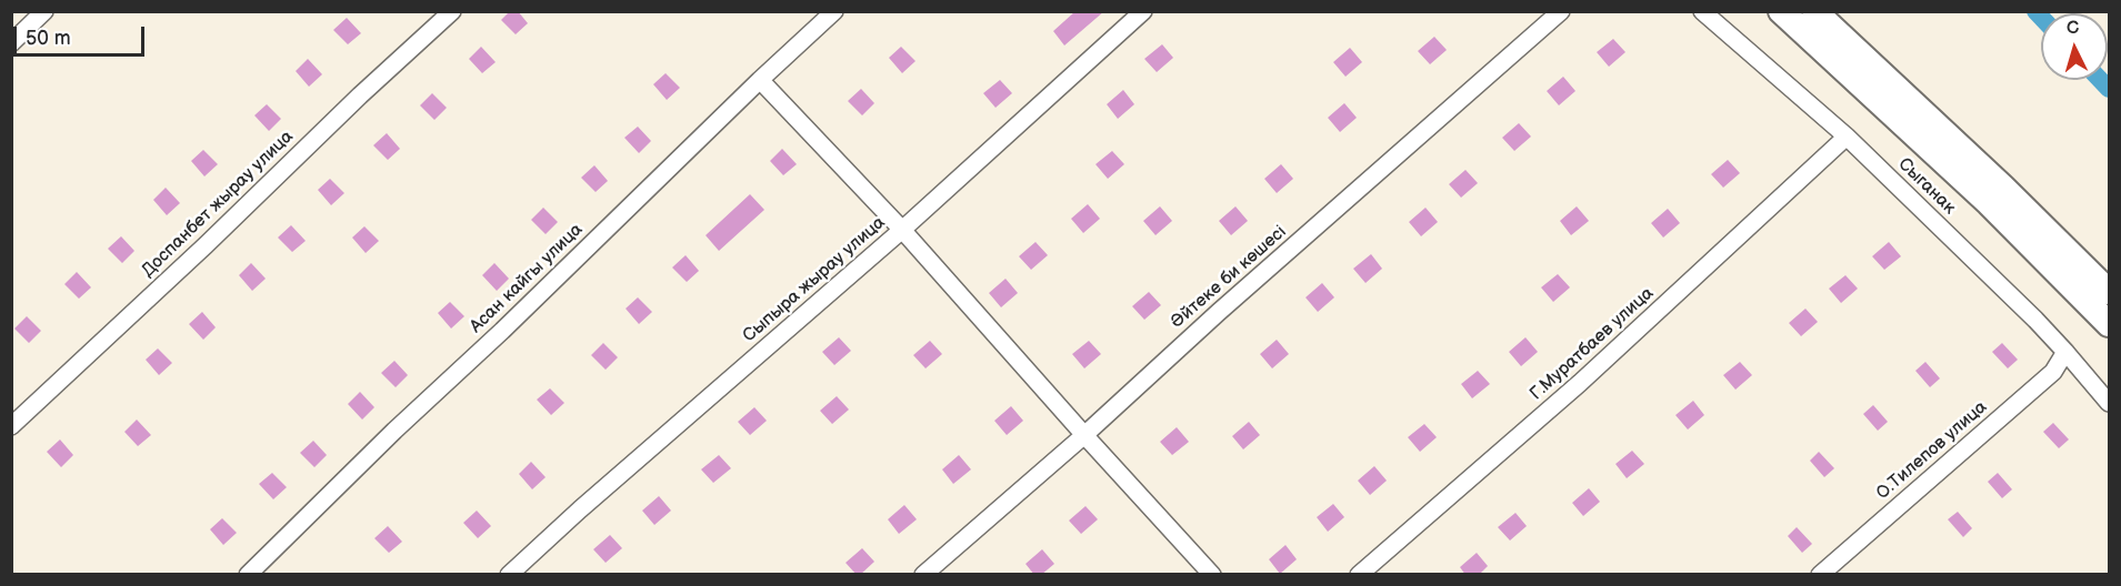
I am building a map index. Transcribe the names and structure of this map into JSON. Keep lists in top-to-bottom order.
{
  "streets": {
    "street": [
      "Сыганак",
      "Доспанбет жырау улица",
      "Әйтеке би көшесі",
      "Асан кайгы улица",
      "Сыпыра жырау улица",
      "Г.Муратбаев улица",
      "О.Тилепов улица"
    ]
  },
  "crossings": [
    ["Сыганак", "Г.Муратбаев улица"],
    ["Сыганак", "О.Тилепов улица"]
  ],
  "scale_bar": "50 m",
  "north": "top"
}
